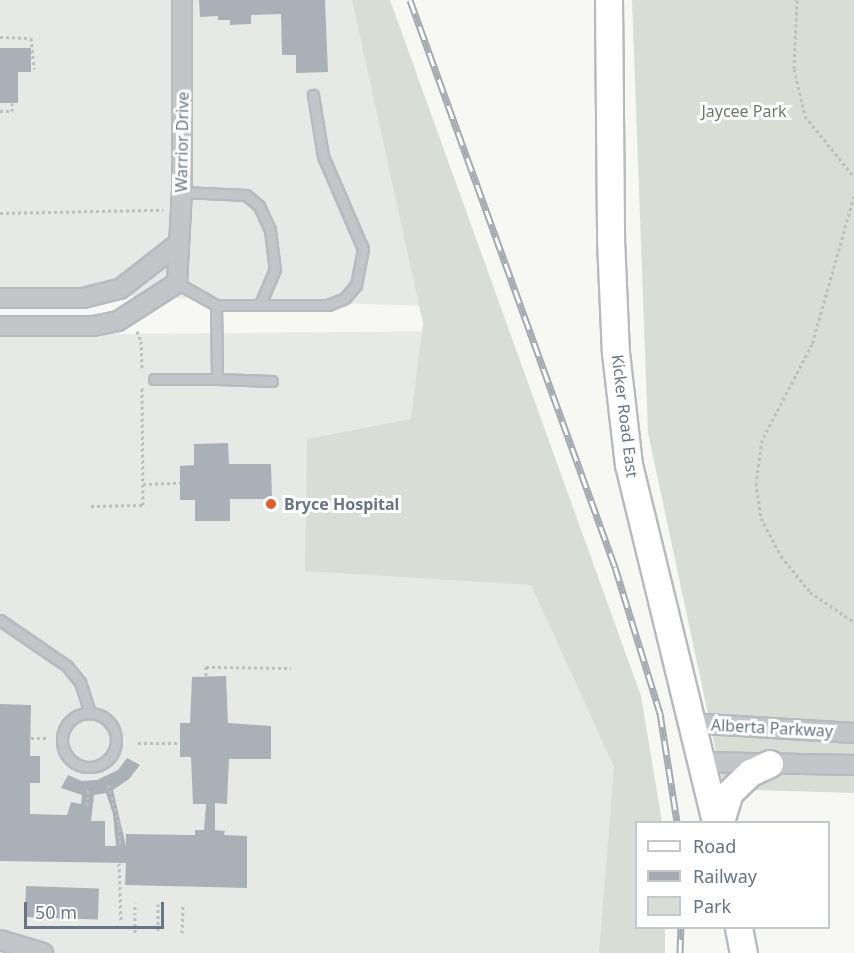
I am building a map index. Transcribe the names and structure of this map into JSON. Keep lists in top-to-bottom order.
{
  "streets": {
    "main road": ["Kicker Road East"],
    "street": ["Warrior Drive", "Alberta Parkway"]
  },
  "crossings": [
    ["Kicker Road East", "Alberta Parkway"]
  ],
  "parks": ["Jaycee Park"],
  "places": ["Bryce Hospital"],
  "legend": ["Road", "Railway", "Park"],
  "scale_bar": "50 m"
}
